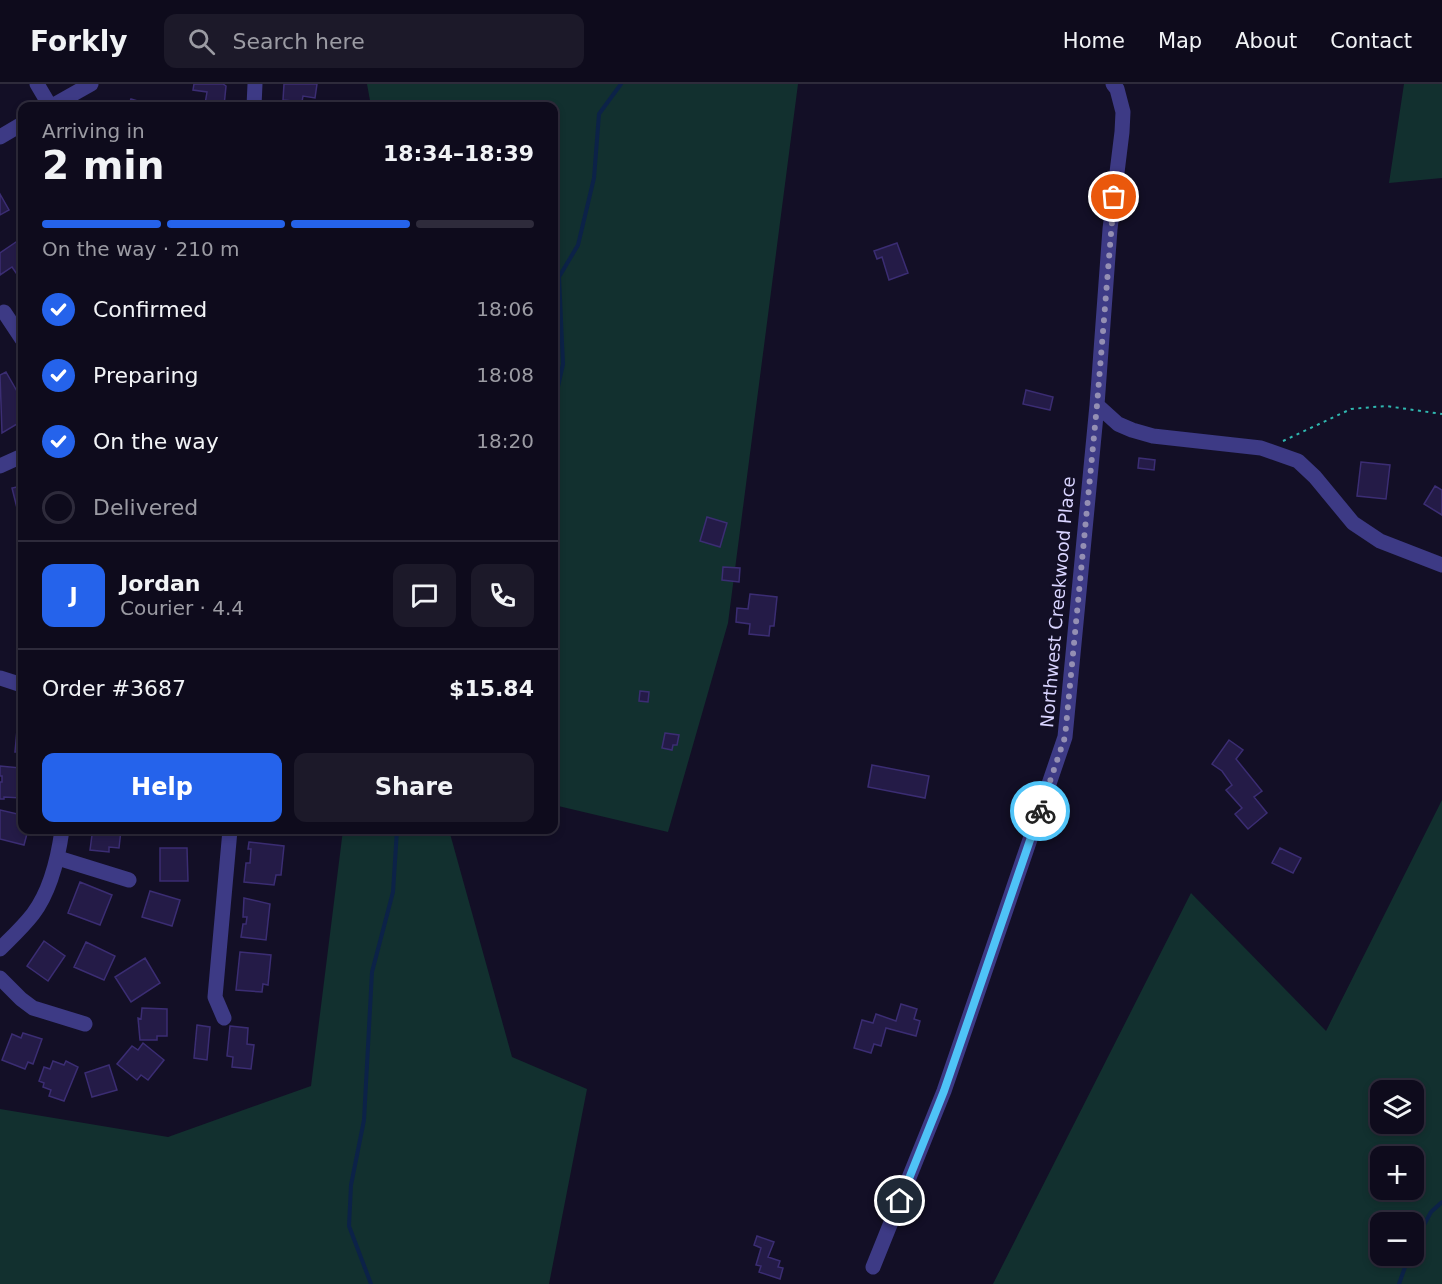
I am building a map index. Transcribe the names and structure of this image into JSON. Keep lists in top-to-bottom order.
{
  "streets": {
    "street": ["Northwest Creekwood Place"]
  },
  "page": {
    "header": "Forkly",
    "search": "Search here",
    "nav": [
      "Home",
      "Map",
      "About",
      "Contact"
    ],
    "heading": ["2 min", "Arriving in", "18:34–18:39"],
    "panel": [
      "Jordan",
      "Courier · 4.4",
      "Order #3687",
      "$15.84"
    ],
    "bar": "On the way · 210 m",
    "list": [
      ["Confirmed", "18:06"],
      ["Preparing", "18:08"],
      ["On the way", "18:20"],
      "Delivered"
    ],
    "round": "J",
    "buttons": ["Help", "Share"],
    "map_buttons": ["+", "−"]
  }
}
